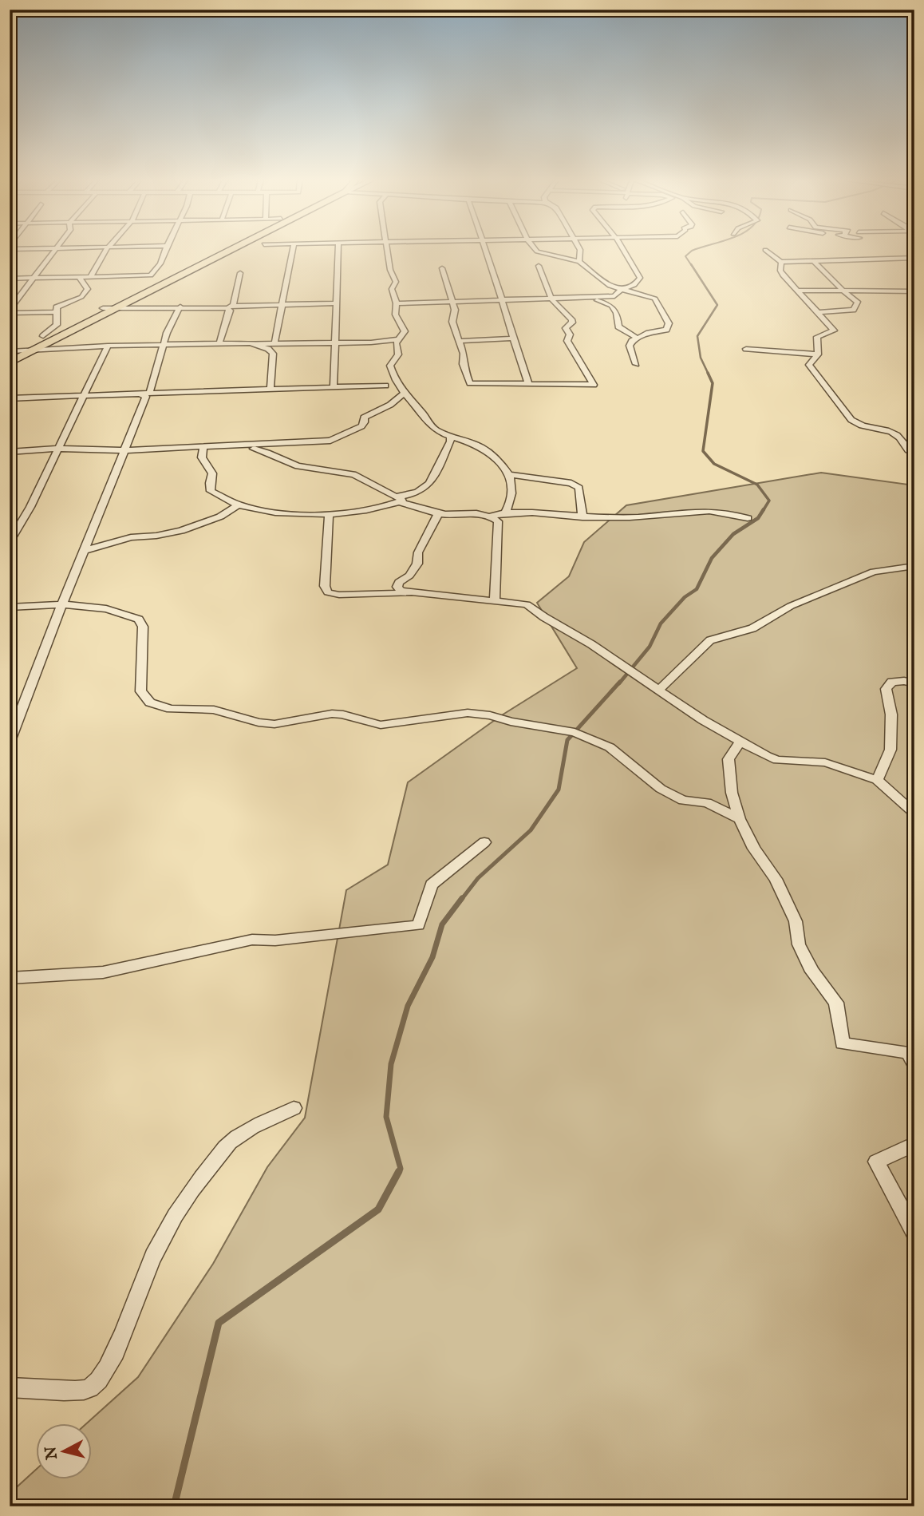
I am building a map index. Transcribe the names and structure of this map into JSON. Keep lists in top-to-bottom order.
{
  "north": "left"
}
